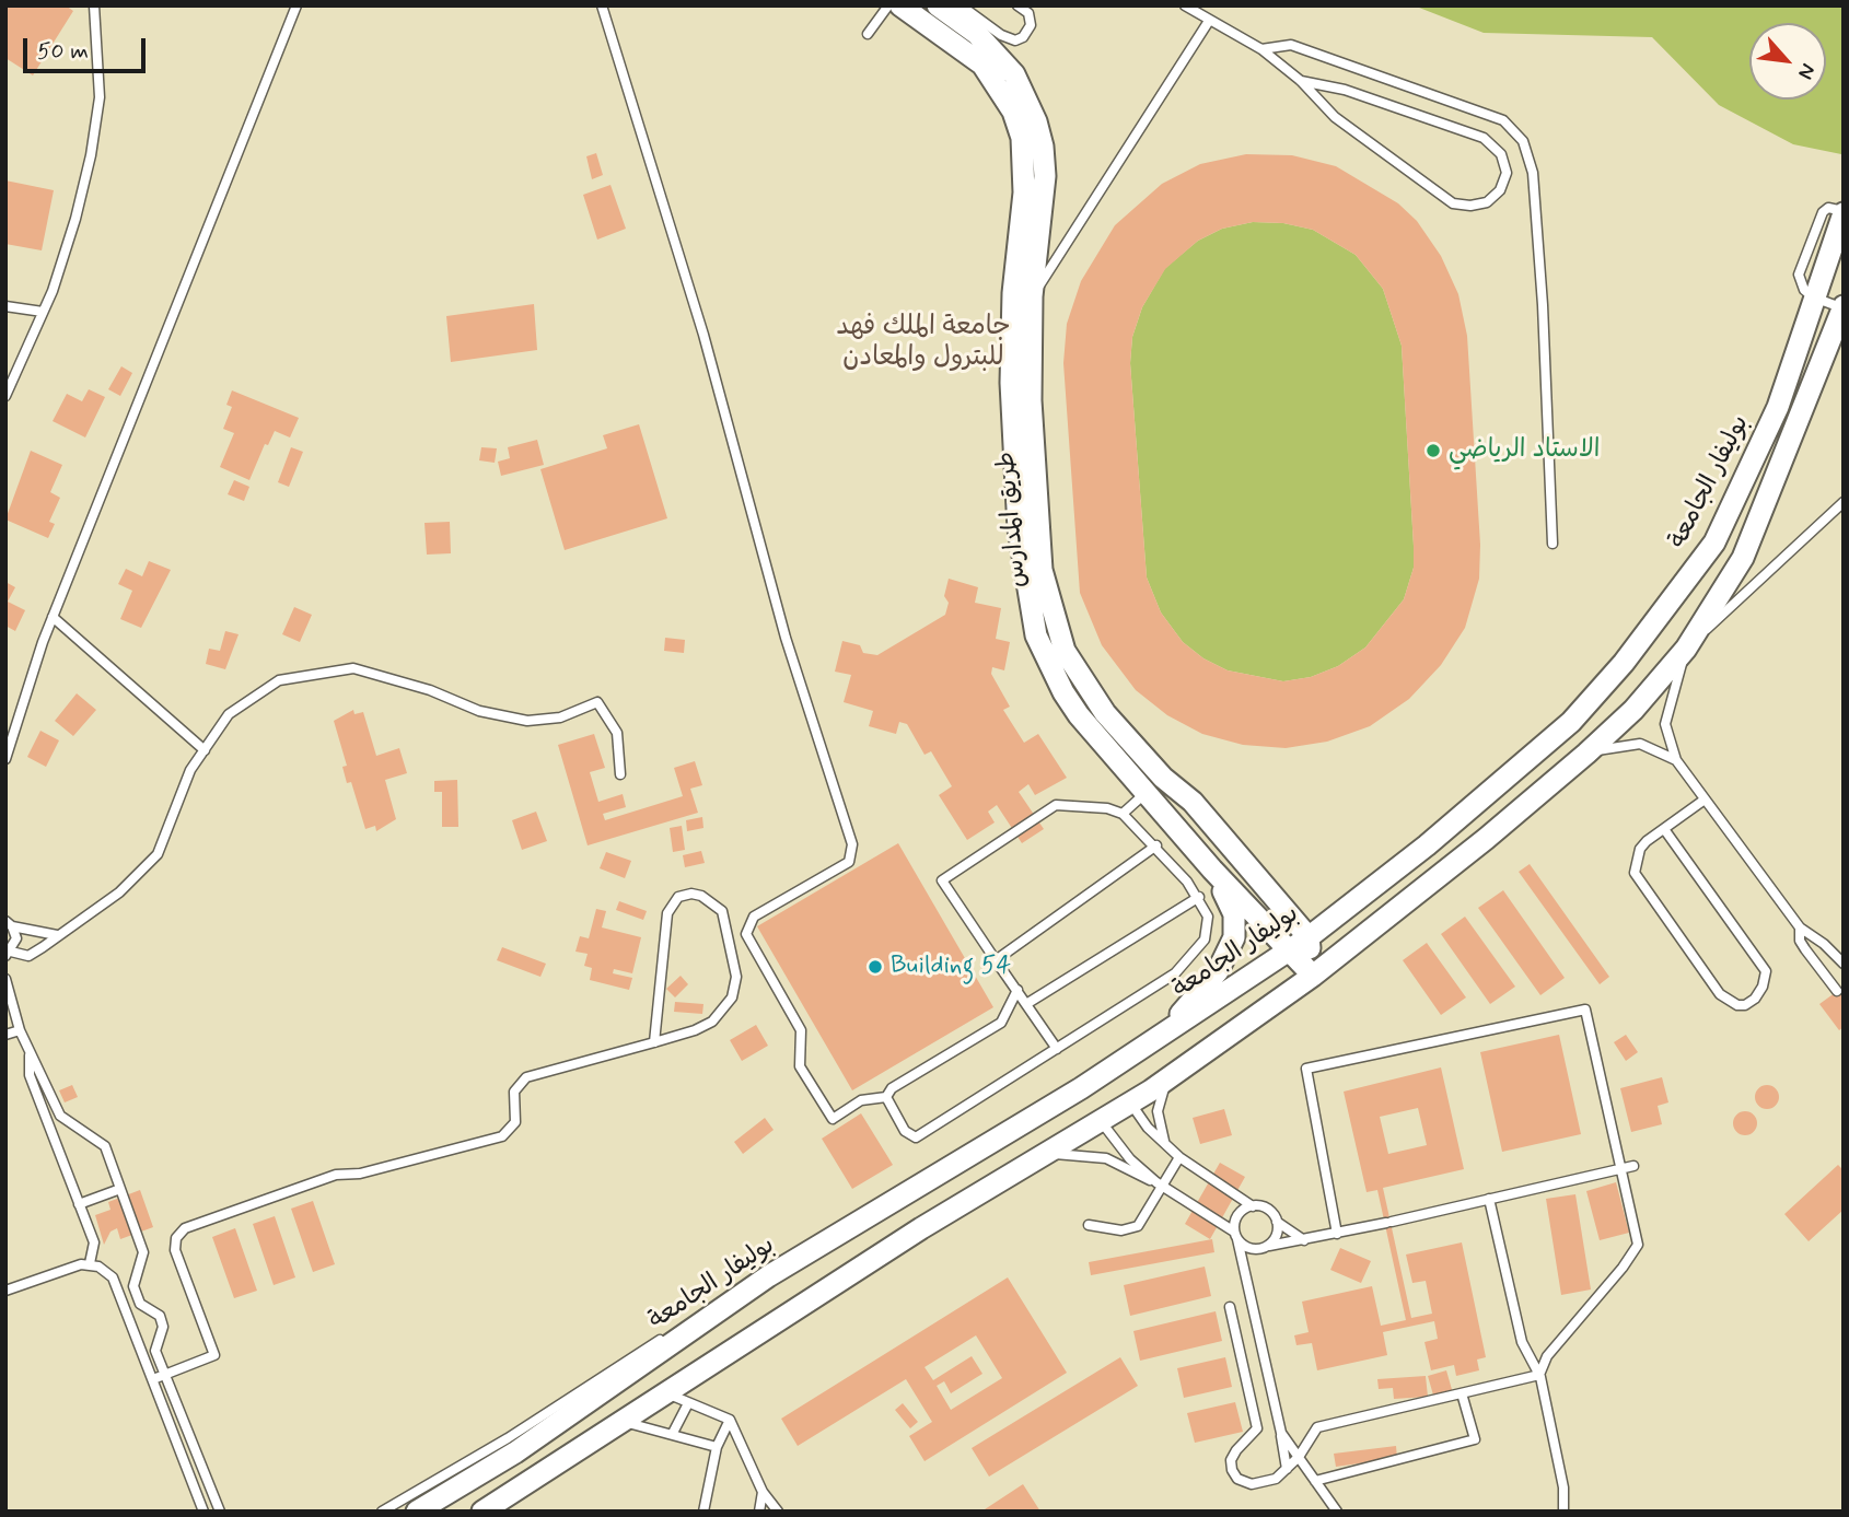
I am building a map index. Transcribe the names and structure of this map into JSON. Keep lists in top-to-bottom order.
{
  "streets": {
    "street": ["بوليفار الجامعة", "طريق المدارس"]
  },
  "crossings": [
    ["بوليفار الجامعة", "طريق المدارس"]
  ],
  "districts": ["جامعة الملك فهد للبترول والمعادن"],
  "places": ["الاستاد الرياضي", "Building 54"],
  "scale_bar": "50 m",
  "north": "bottom right"
}
